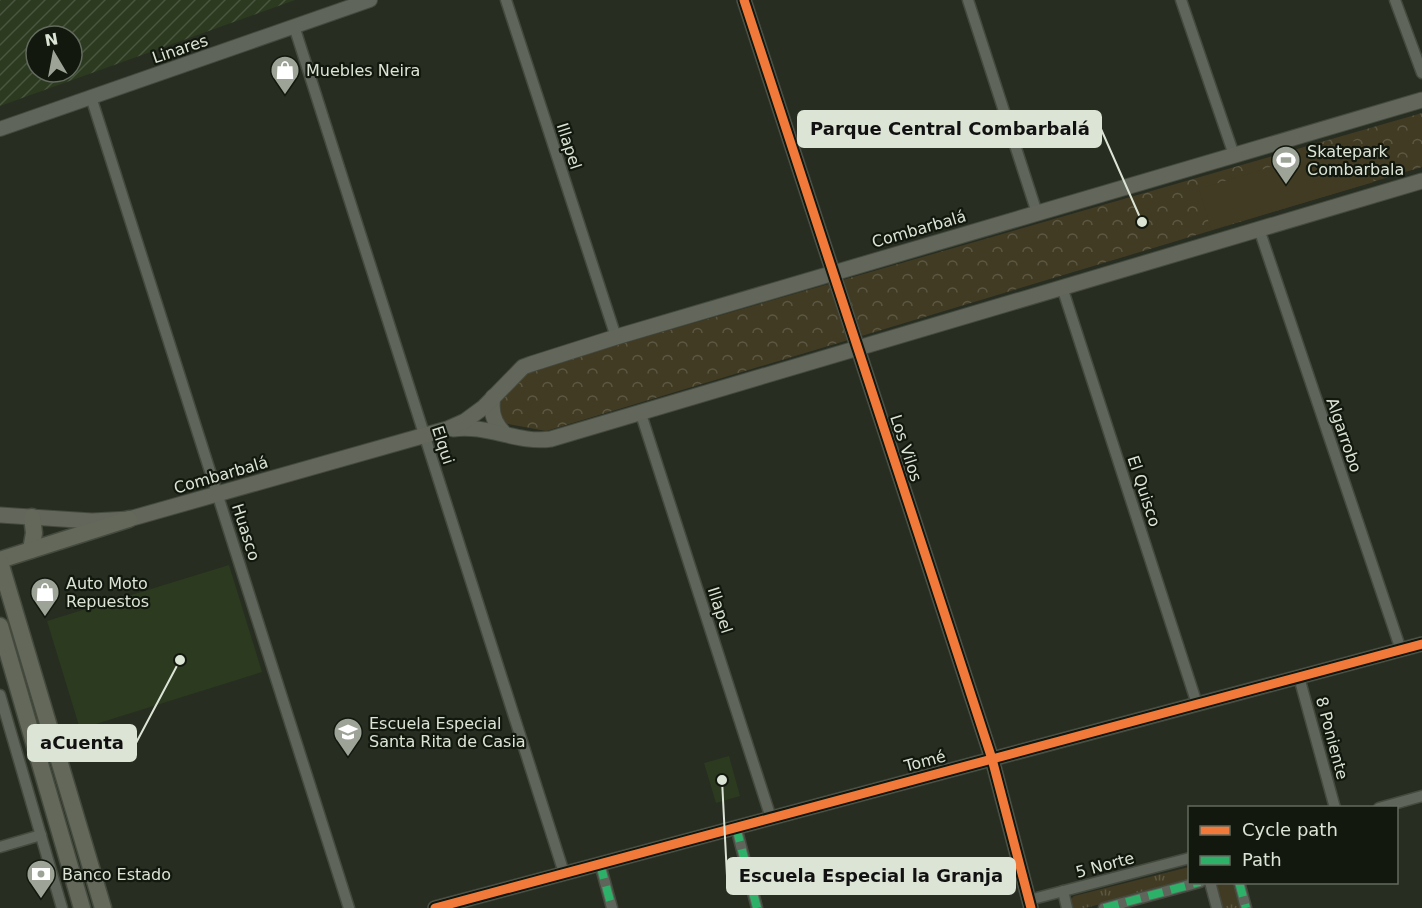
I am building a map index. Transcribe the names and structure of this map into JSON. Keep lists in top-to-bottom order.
{
  "streets": {
    "main road": ["Combarbalá"],
    "street": [
      "Linares",
      "Illapel",
      "Algarrobo",
      "Elqui",
      "Los Vilos",
      "El Quisco",
      "Huasco",
      "8 Poniente",
      "Tomé",
      "5 Norte"
    ]
  },
  "crossings": [
    ["Linares", "Elqui"],
    ["Linares", "Huasco"],
    ["Illapel", "Combarbalá"],
    ["Illapel", "Tomé"],
    ["Combarbalá", "Algarrobo"],
    ["Combarbalá", "Elqui"],
    ["Combarbalá", "Los Vilos"],
    ["Combarbalá", "El Quisco"],
    ["Combarbalá", "Huasco"],
    ["Algarrobo", "Tomé"],
    ["Elqui", "Tomé"],
    ["Los Vilos", "Tomé"],
    ["Los Vilos", "5 Norte"],
    ["El Quisco", "Tomé"],
    ["8 Poniente", "Tomé"]
  ],
  "places": {
    "shop": ["Muebles Neira", "Auto Moto Repuestos"],
    "sports": ["Skatepark Combarbala"],
    "other": ["Parque Central Combarbalá", "aCuenta", "Escuela Especial la Granja"],
    "school or university": ["Escuela Especial Santa Rita de Casia"],
    "bank": ["Banco Estado"]
  },
  "legend": ["Cycle path", "Path"],
  "north": "top"
}
